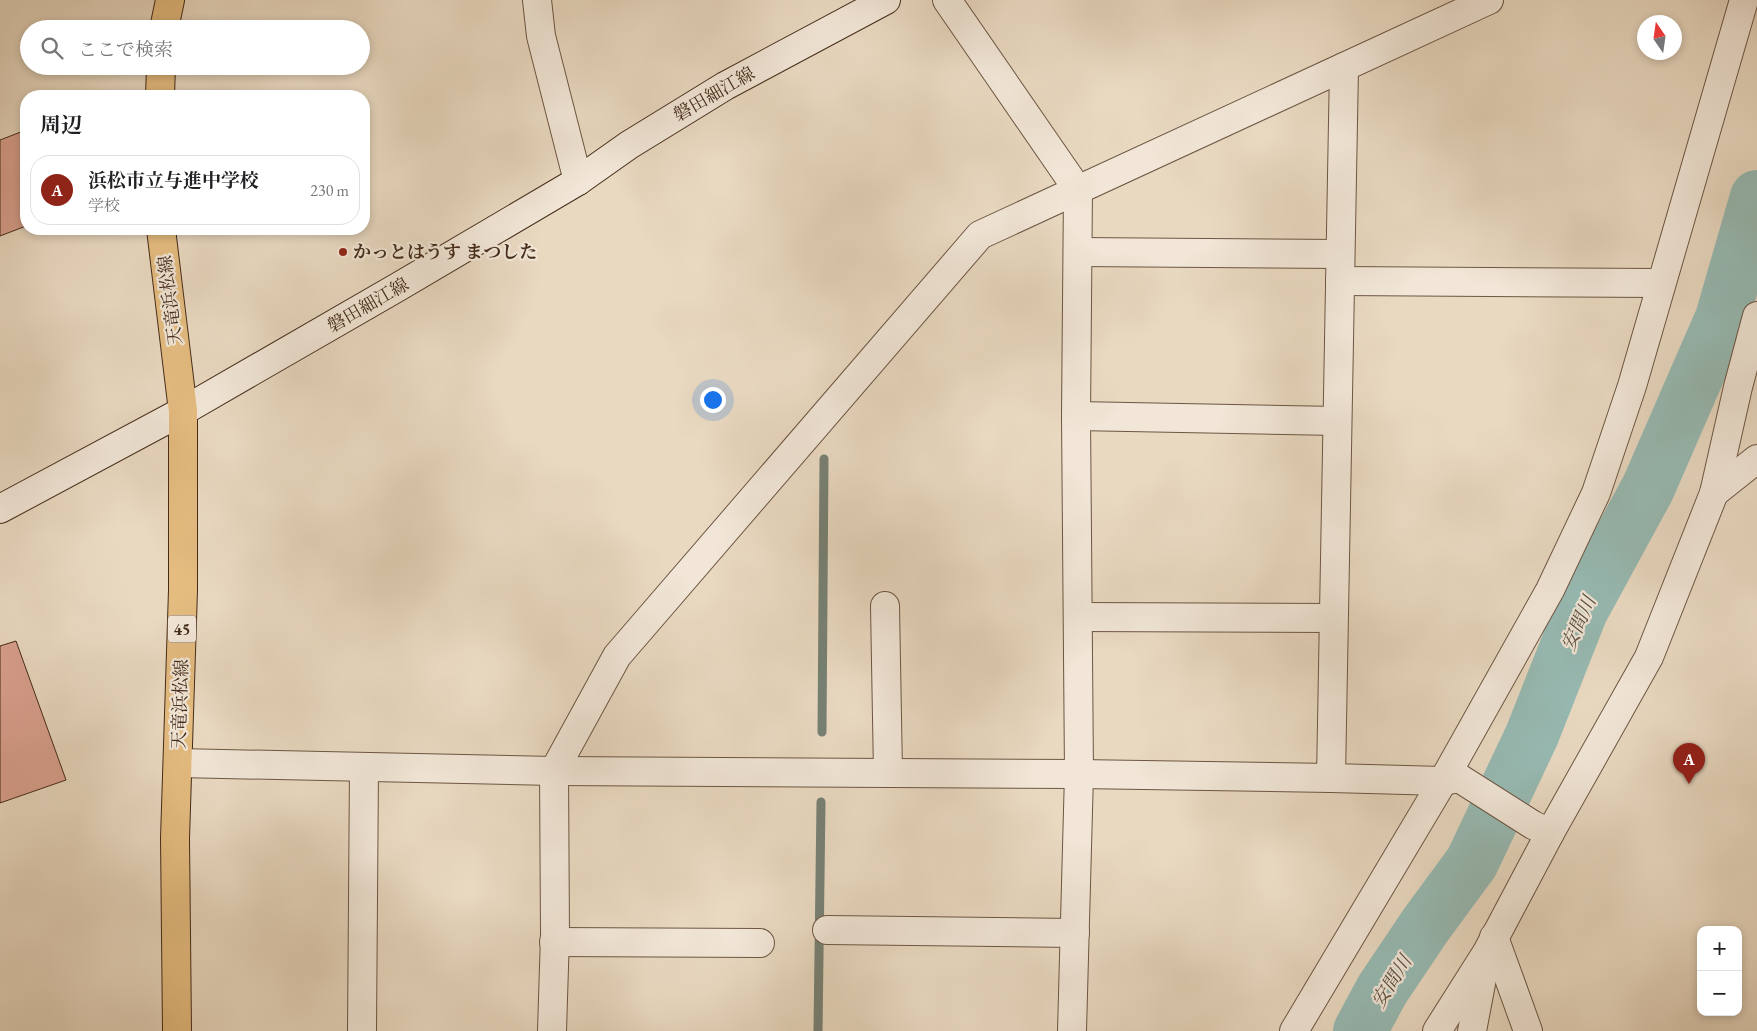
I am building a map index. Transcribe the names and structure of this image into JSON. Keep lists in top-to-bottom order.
{
  "streets": {
    "main road": ["天竜浜松線", "45"],
    "street": ["磐田細江線"]
  },
  "crossings": [
    ["磐田細江線", "天竜浜松線"]
  ],
  "water": ["安間川"],
  "places": ["かっとはうす まつした"],
  "north": "top",
  "page": {
    "search": "ここで検索",
    "heading": "周辺",
    "list": [
      {
        "mark": "A",
        "name": "浜松市立与進中学校",
        "note": "学校",
        "value": "230 m"
      }
    ],
    "pins": "A",
    "map_buttons": ["+", "−"]
  }
}
